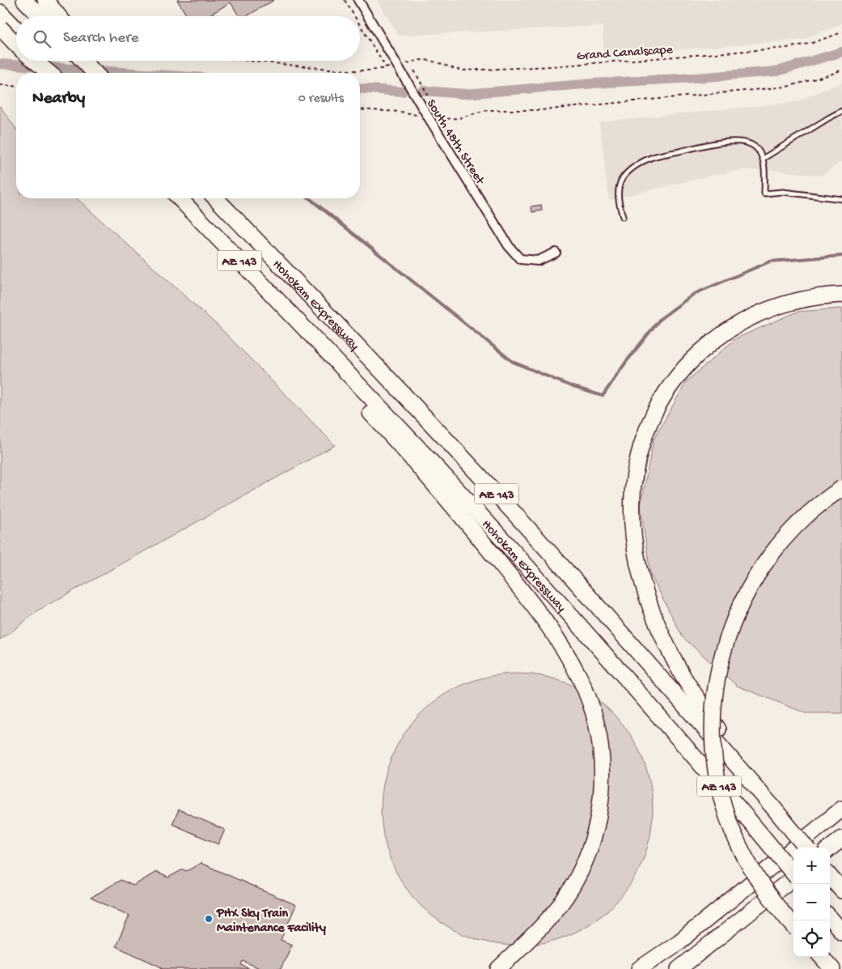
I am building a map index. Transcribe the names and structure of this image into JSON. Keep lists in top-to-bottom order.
{
  "streets": {
    "highway": ["AZ 143", "Hohokam Expressway"],
    "street": ["South 48th Street"],
    "path": ["Grand Canalscape"]
  },
  "places": ["PHX Sky Train Maintenance Facility"],
  "page": {
    "search": "Search here",
    "heading": ["Nearby", "0 results"],
    "map_buttons": ["+", "−"]
  }
}
